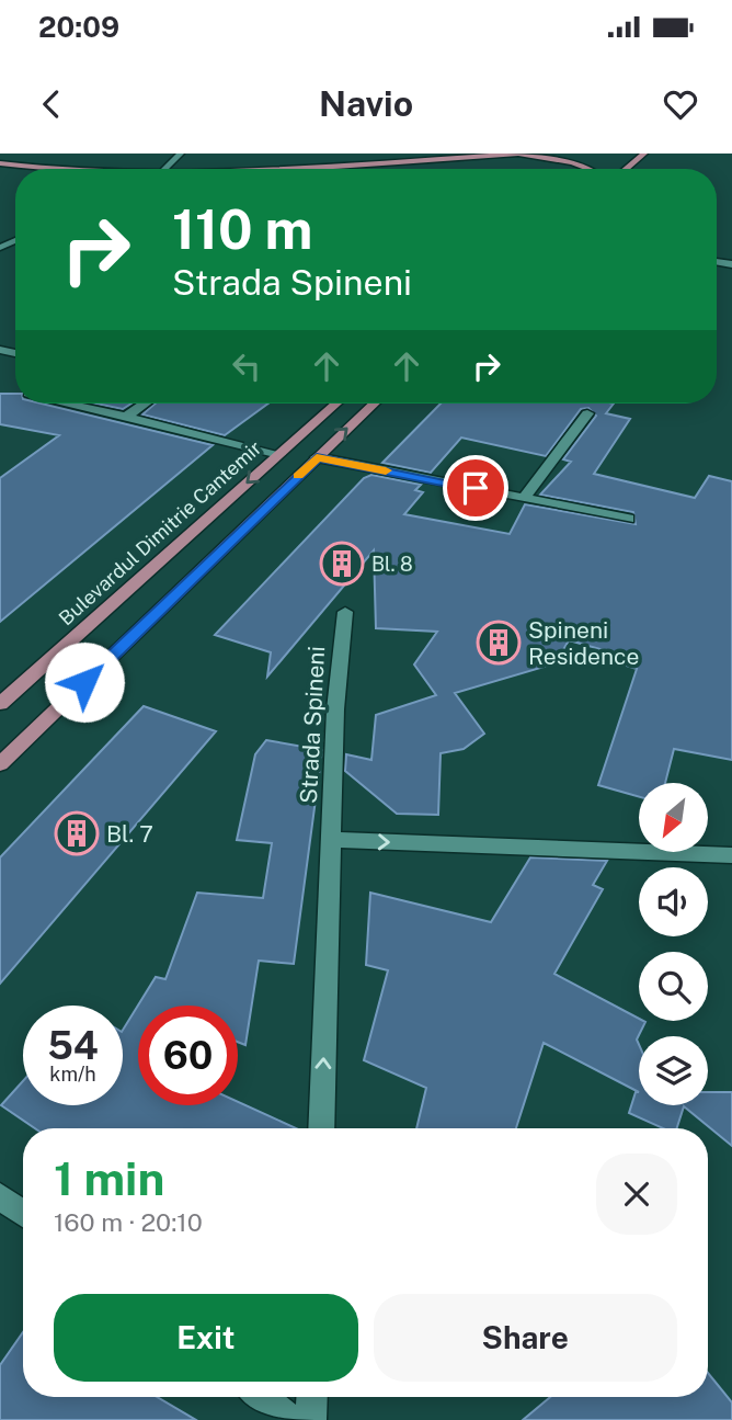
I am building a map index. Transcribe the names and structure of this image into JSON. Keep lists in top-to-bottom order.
{
  "streets": {
    "main road": ["Bulevardul Dimitrie Cantemir"],
    "street": ["Strada Spineni"]
  },
  "one_way": ["Strada Spineni"],
  "places": {
    "building": ["Bl. 8", "Spineni Residence", "Bl. 7"]
  },
  "north": "bottom left",
  "page": {
    "status": "20:09",
    "header": "Navio",
    "turn": ["110 m", "Strada Spineni"],
    "speed": "54 km/h",
    "limit": "60",
    "heading": ["1 min", "160 m · 20:10"],
    "buttons": ["Exit", "Share"]
  }
}
